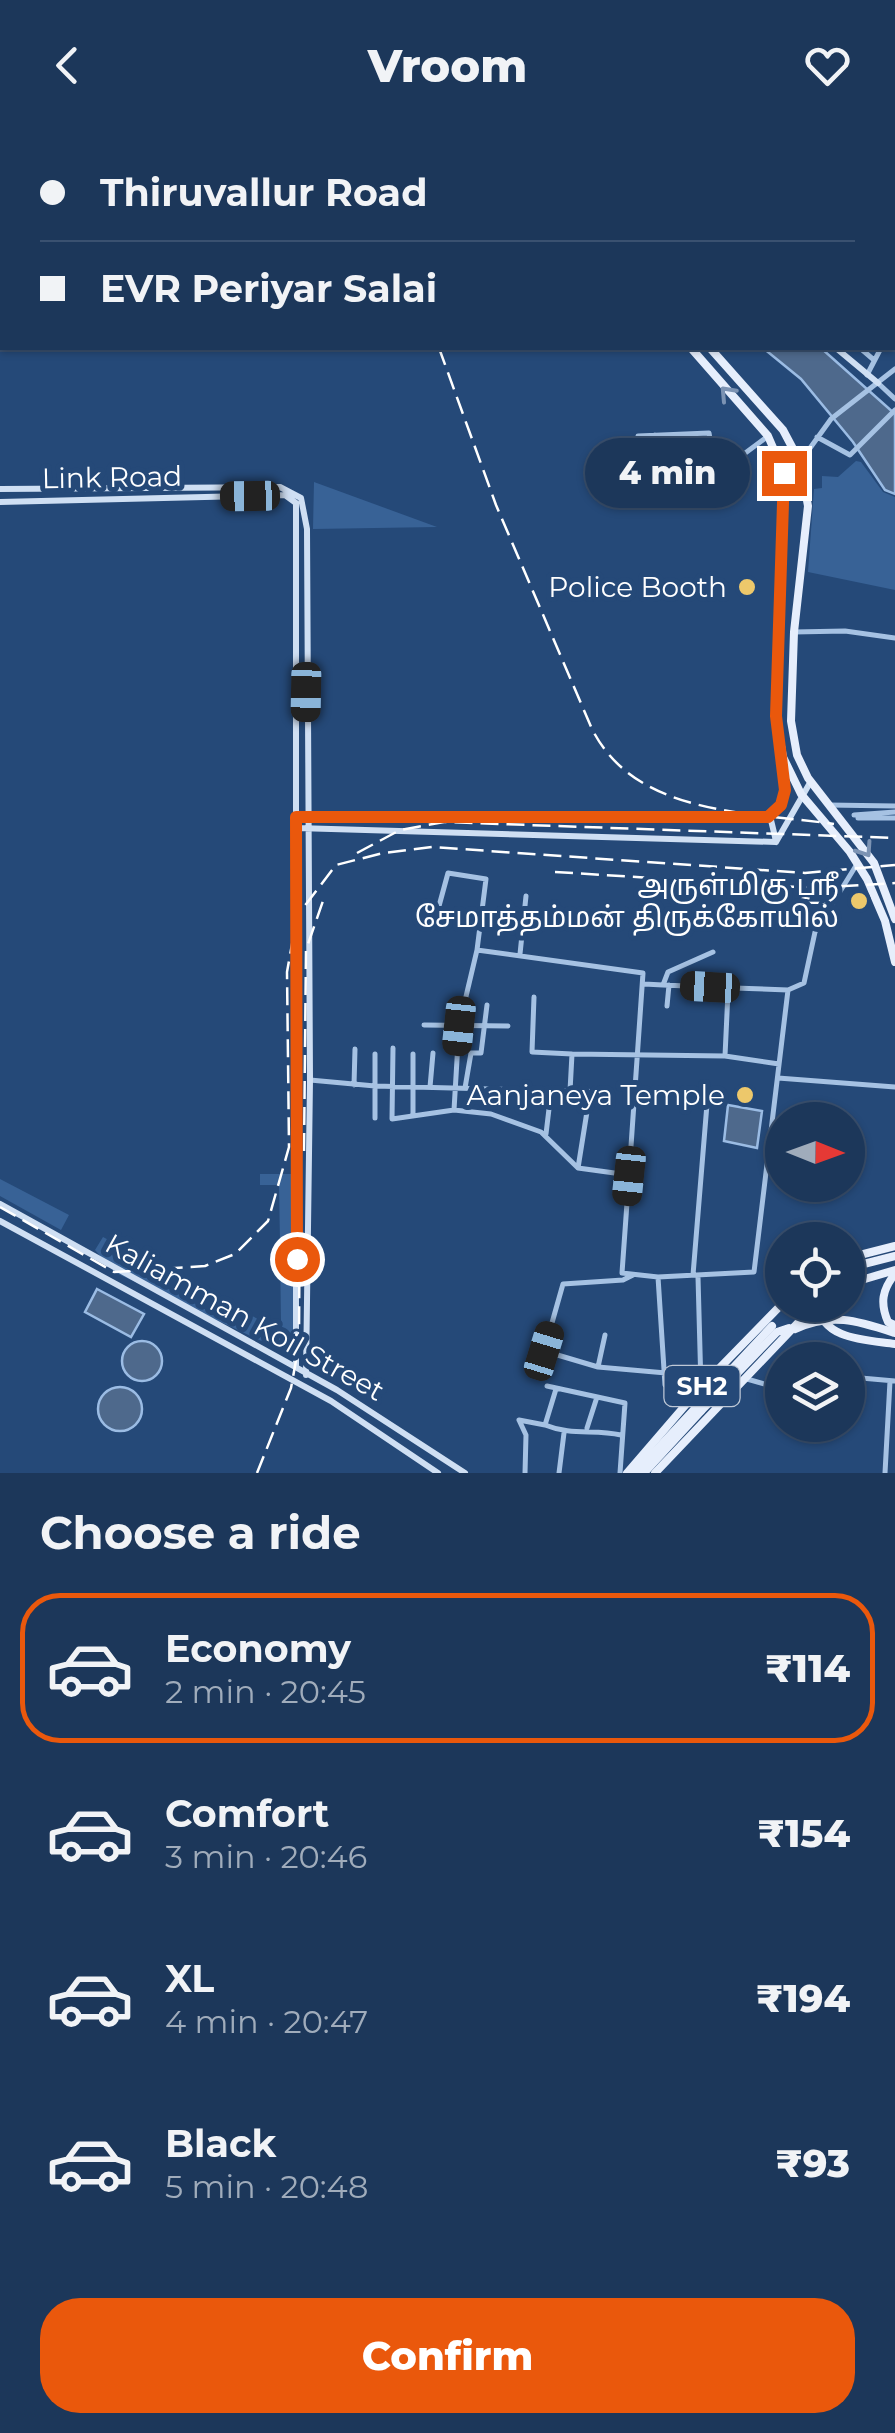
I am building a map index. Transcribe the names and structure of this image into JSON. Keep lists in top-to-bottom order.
{
  "streets": {
    "main road": ["SH2"],
    "street": ["Link Road", "Kaliamman Koil Street"]
  },
  "places": ["Police Booth", "அருள்மிகு ஸ்ரீ சேமாத்தம்மன் திருக்கோயில்", "Aanjaneya Temple"],
  "north": "right",
  "page": {
    "header": "Vroom",
    "banner": ["Thiruvallur Road", "EVR Periyar Salai"],
    "bubble": "4 min",
    "heading": "Choose a ride",
    "list": [
      {
        "name": "Economy",
        "note": "2 min · 20:45",
        "value": "₹114"
      },
      {
        "name": "Comfort",
        "note": "3 min · 20:46",
        "value": "₹154"
      },
      {
        "name": "XL",
        "note": "4 min · 20:47",
        "value": "₹194"
      },
      {
        "name": "Black",
        "note": "5 min · 20:48",
        "value": "₹93"
      }
    ],
    "buttons": "Confirm"
  }
}
